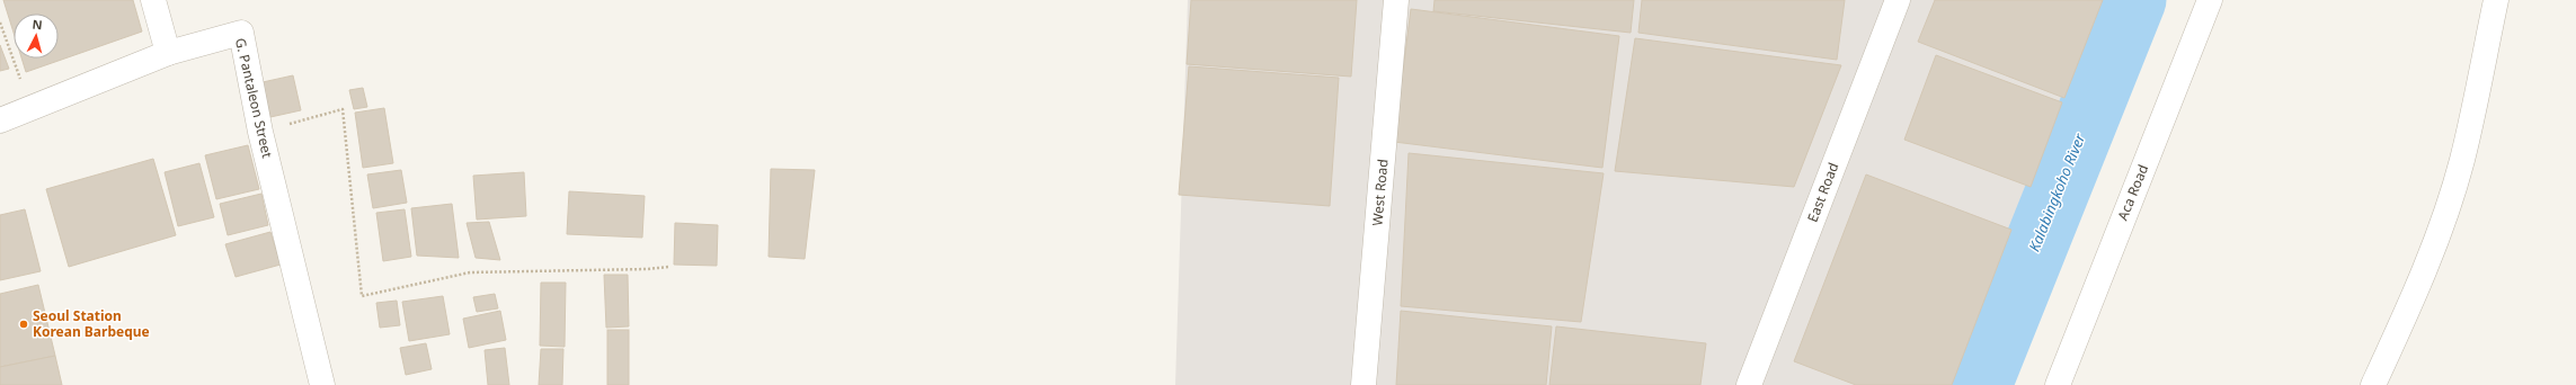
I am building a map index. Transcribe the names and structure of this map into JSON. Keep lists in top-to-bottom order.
{
  "streets": {
    "street": [
      "G. Pantaleon Street",
      "West Road",
      "East Road",
      "Aca Road"
    ]
  },
  "water": ["Kalabingkoho River"],
  "places": ["Seoul Station Korean Barbeque"],
  "north": "top"
}
